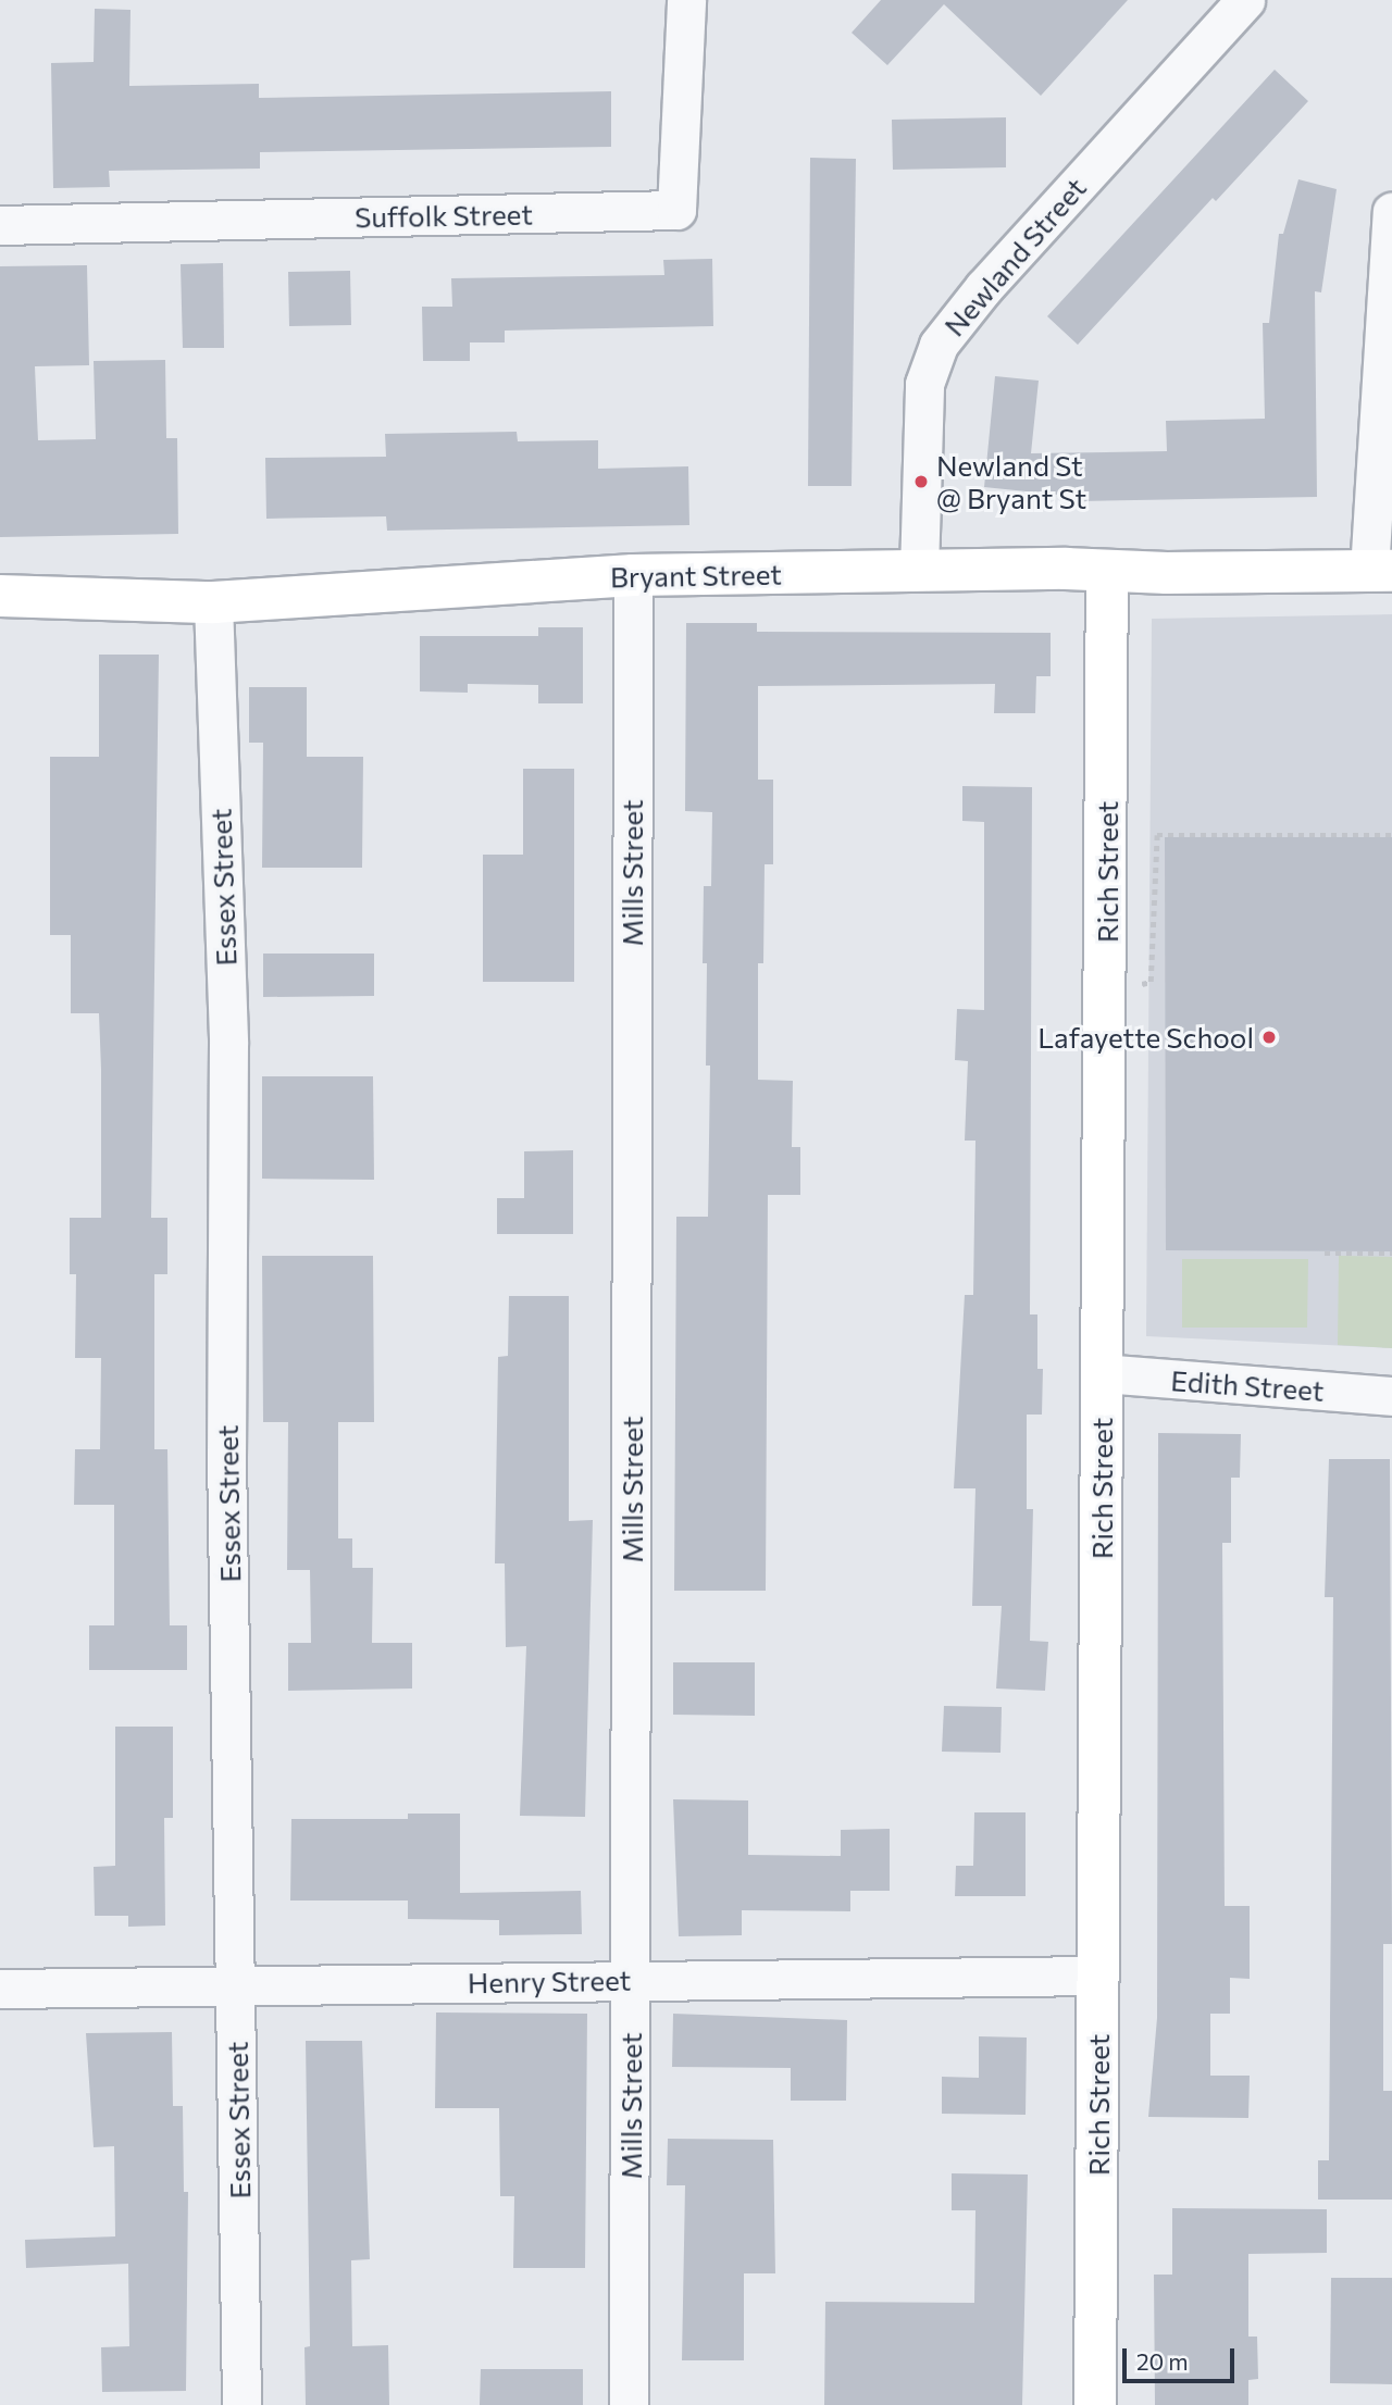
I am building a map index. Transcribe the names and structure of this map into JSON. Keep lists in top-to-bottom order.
{
  "streets": {
    "street": [
      "Suffolk Street",
      "Newland Street",
      "Bryant Street",
      "Rich Street",
      "Mills Street",
      "Essex Street",
      "Edith Street",
      "Henry Street"
    ]
  },
  "crossings": [
    ["Newland Street", "Bryant Street"],
    ["Bryant Street", "Rich Street"],
    ["Bryant Street", "Mills Street"],
    ["Bryant Street", "Essex Street"],
    ["Rich Street", "Edith Street"],
    ["Rich Street", "Henry Street"],
    ["Mills Street", "Henry Street"],
    ["Essex Street", "Henry Street"]
  ],
  "places": ["Newland St @ Bryant St", "Lafayette School"],
  "scale_bar": "20 m"
}
